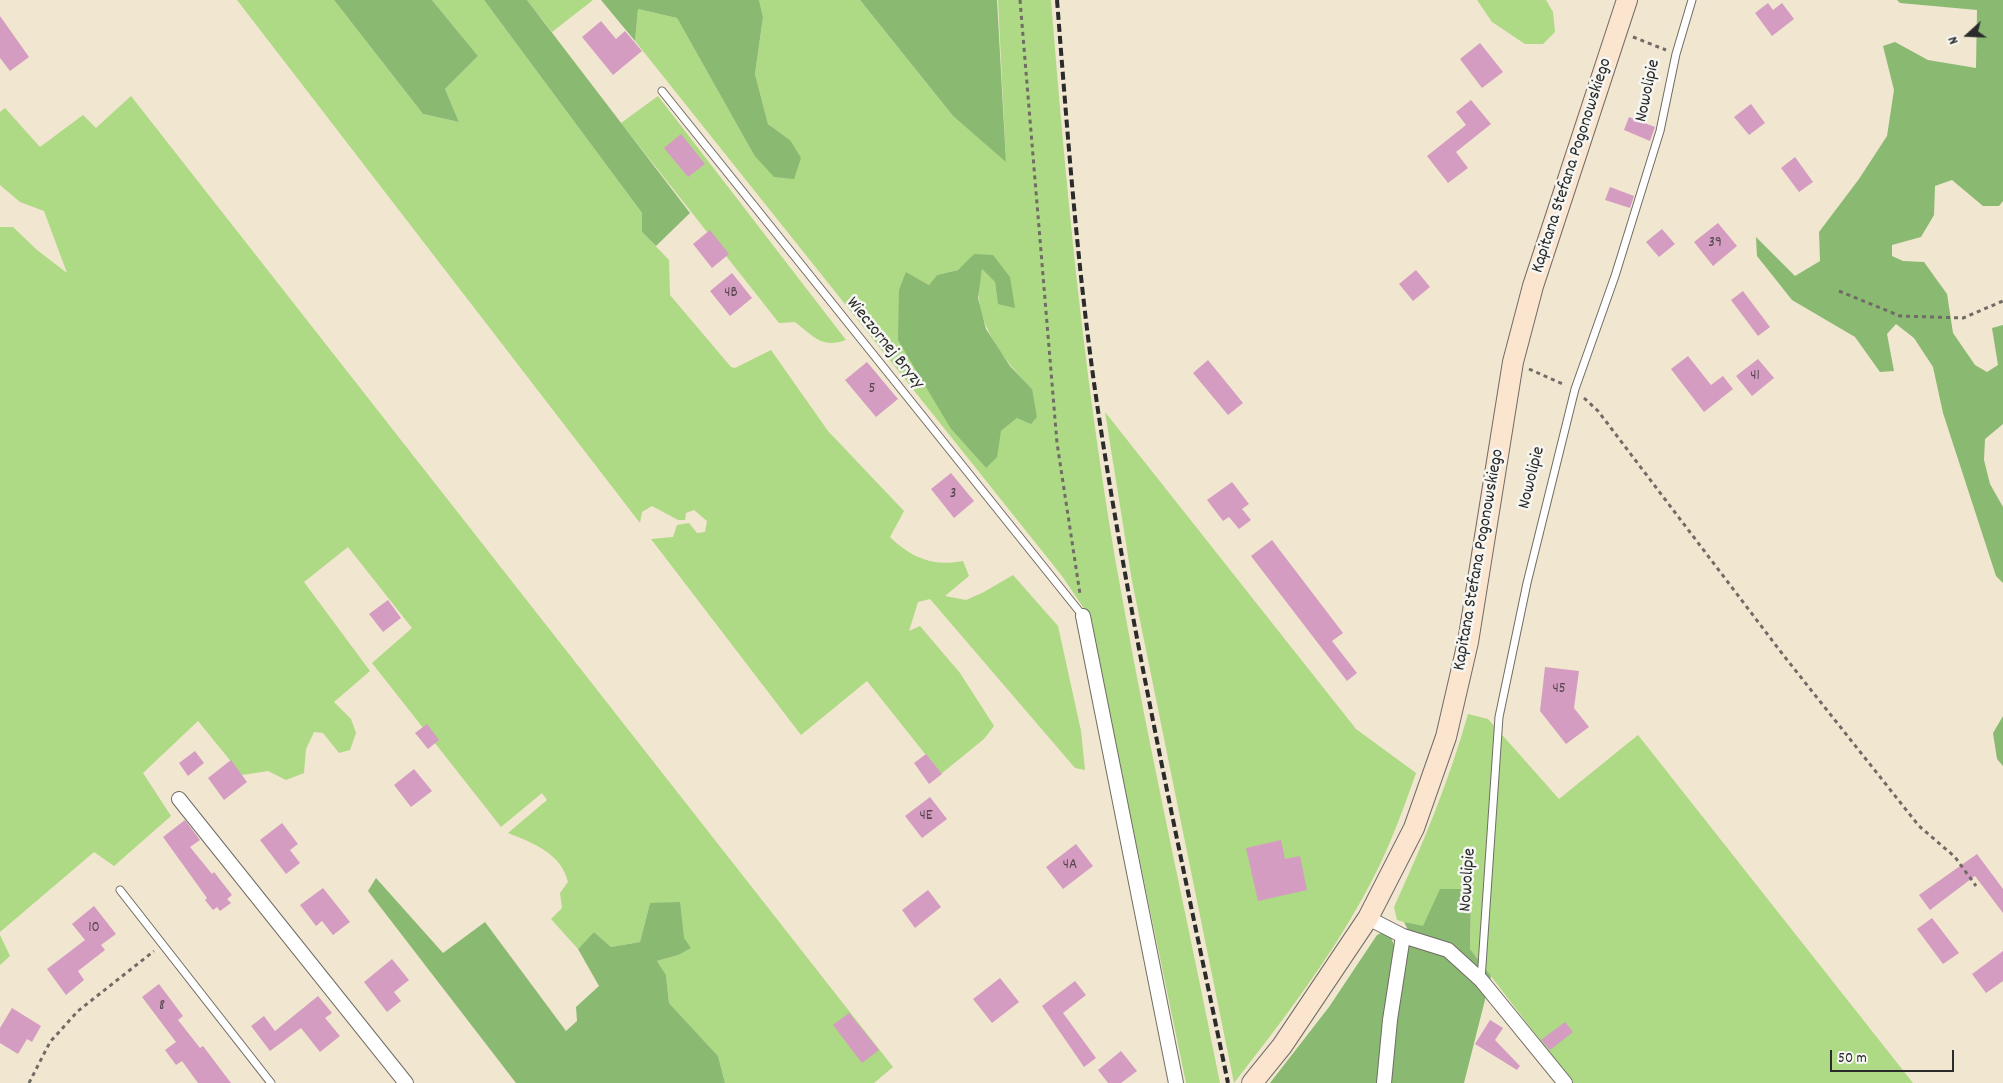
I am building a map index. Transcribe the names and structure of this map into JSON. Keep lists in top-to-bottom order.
{
  "streets": {
    "main road": ["Kapitana Stefana Pogonowskiego"],
    "lane": ["Nowolipie", "Wieczornej Bryzy"]
  },
  "house_numbers": [
    "39",
    "4B",
    "41",
    "5",
    "3",
    "45",
    "4E",
    "4A",
    "10",
    "8"
  ],
  "scale_bar": "50 m",
  "north": "left"
}
